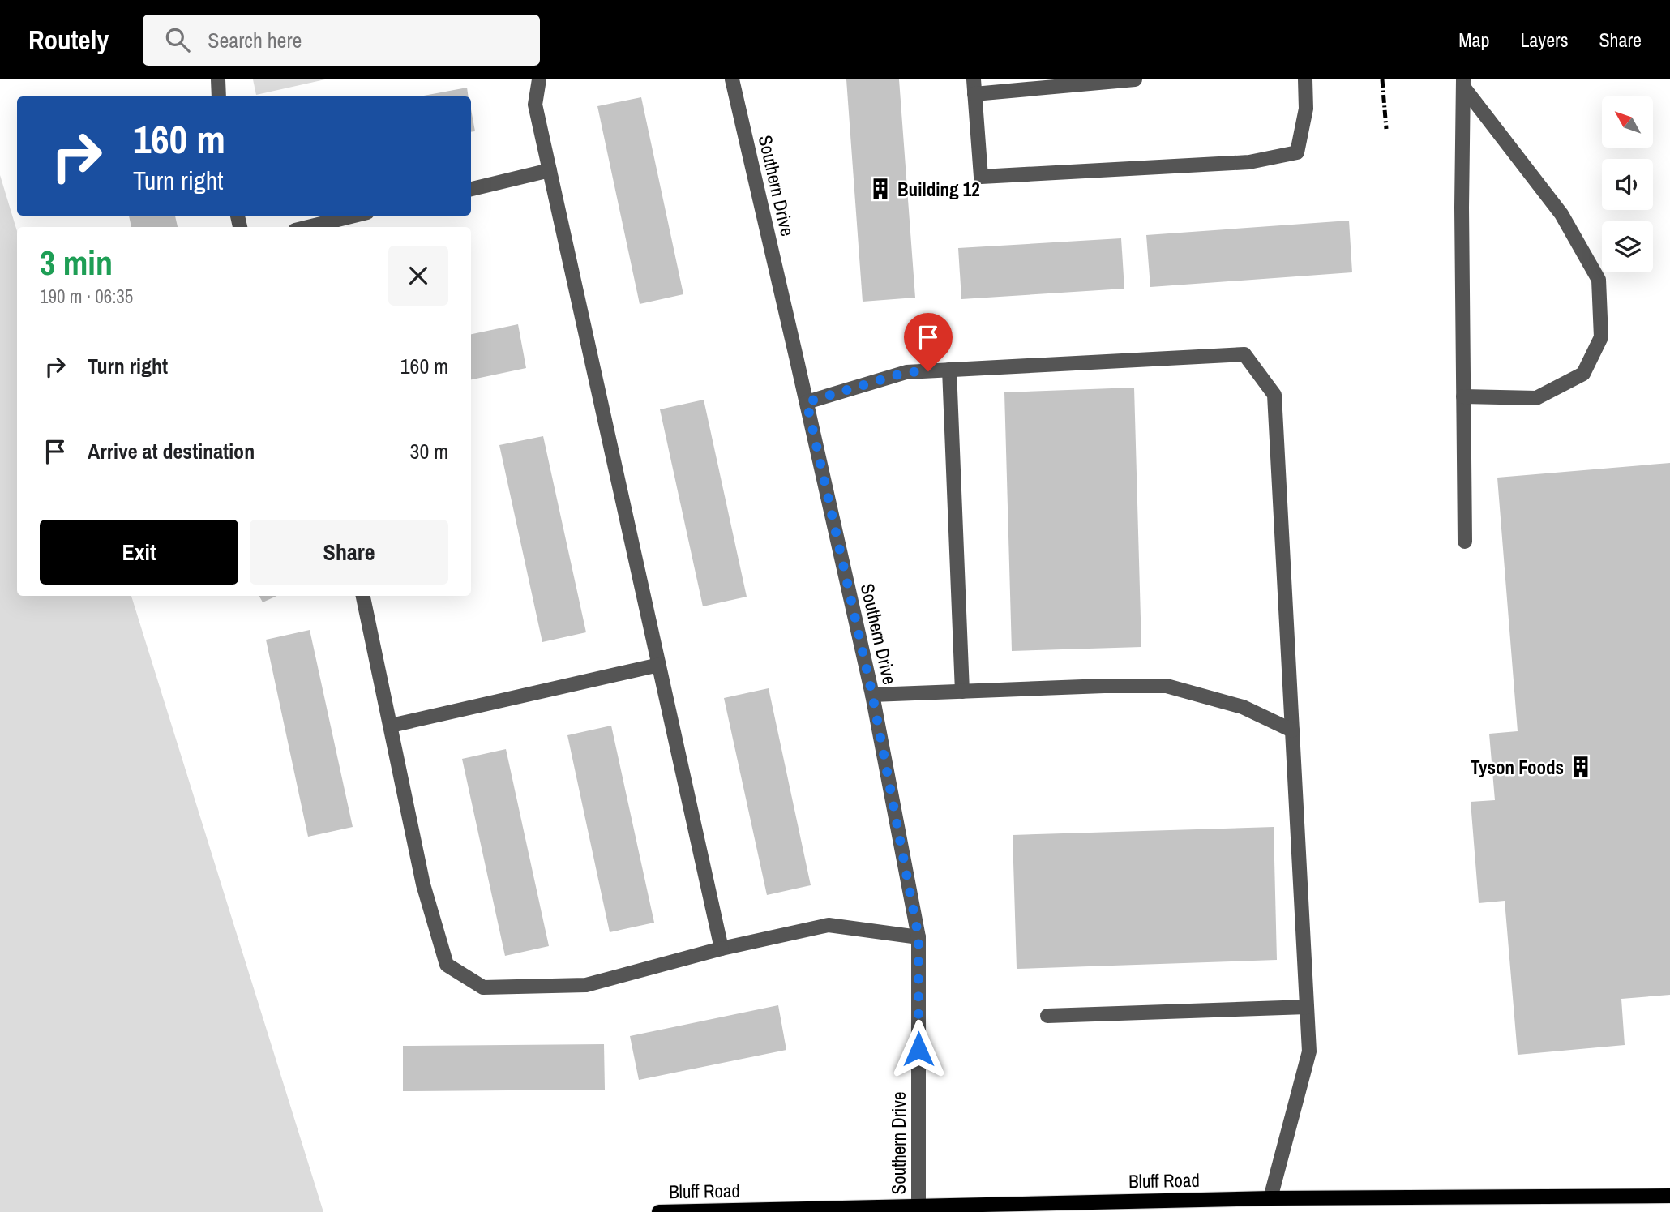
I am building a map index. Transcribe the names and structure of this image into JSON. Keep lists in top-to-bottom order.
{
  "streets": {
    "main road": ["Bluff Road"],
    "street": ["Southern Drive"]
  },
  "crossings": [
    ["Southern Drive", "Bluff Road"]
  ],
  "places": {
    "building": ["Building 12", "Tyson Foods"]
  },
  "north": "top left",
  "page": {
    "header": "Routely",
    "search": "Search here",
    "nav": ["Map", "Layers", "Share"],
    "turn": ["160 m", "Turn right"],
    "heading": ["3 min", "190 m · 06:35"],
    "list": [
      {
        "name": "Turn right",
        "value": "160 m"
      },
      {
        "name": "Arrive at destination",
        "value": "30 m"
      }
    ],
    "buttons": ["Exit", "Share"]
  }
}
